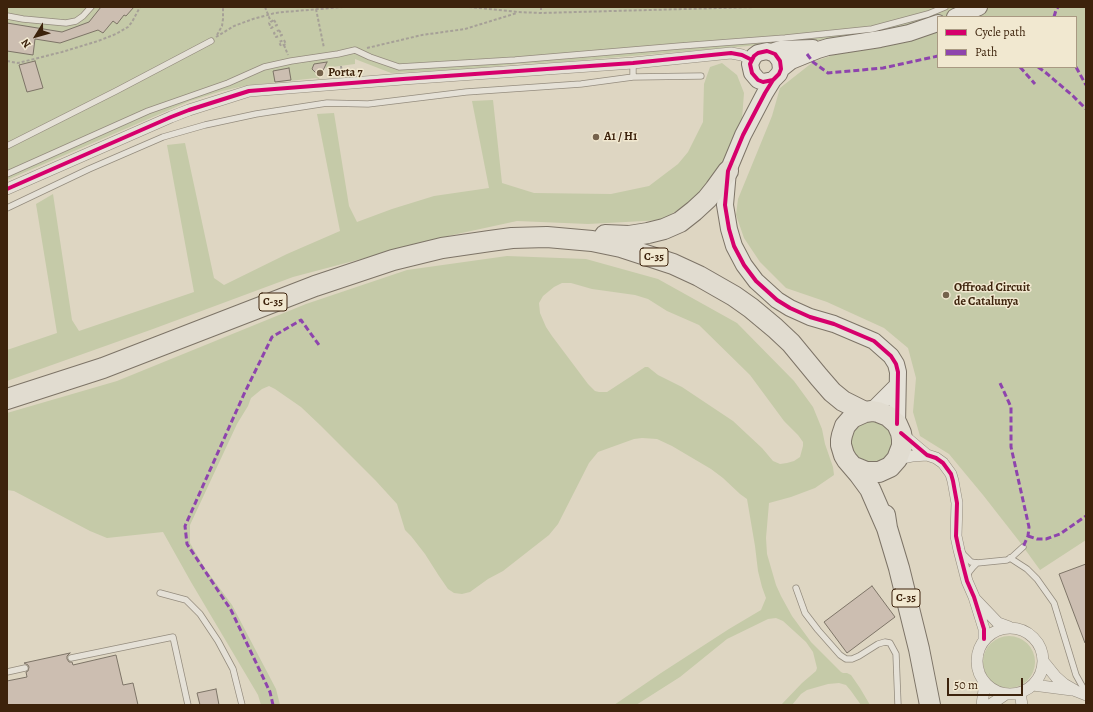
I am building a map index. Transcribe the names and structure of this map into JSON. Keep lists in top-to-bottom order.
{
  "streets": {
    "highway": ["C-35"]
  },
  "places": ["Porta 7", "A1 / H1", "Offroad Circuit de Catalunya"],
  "legend": ["Cycle path", "Path"],
  "scale_bar": "50 m",
  "north": "bottom left"
}
